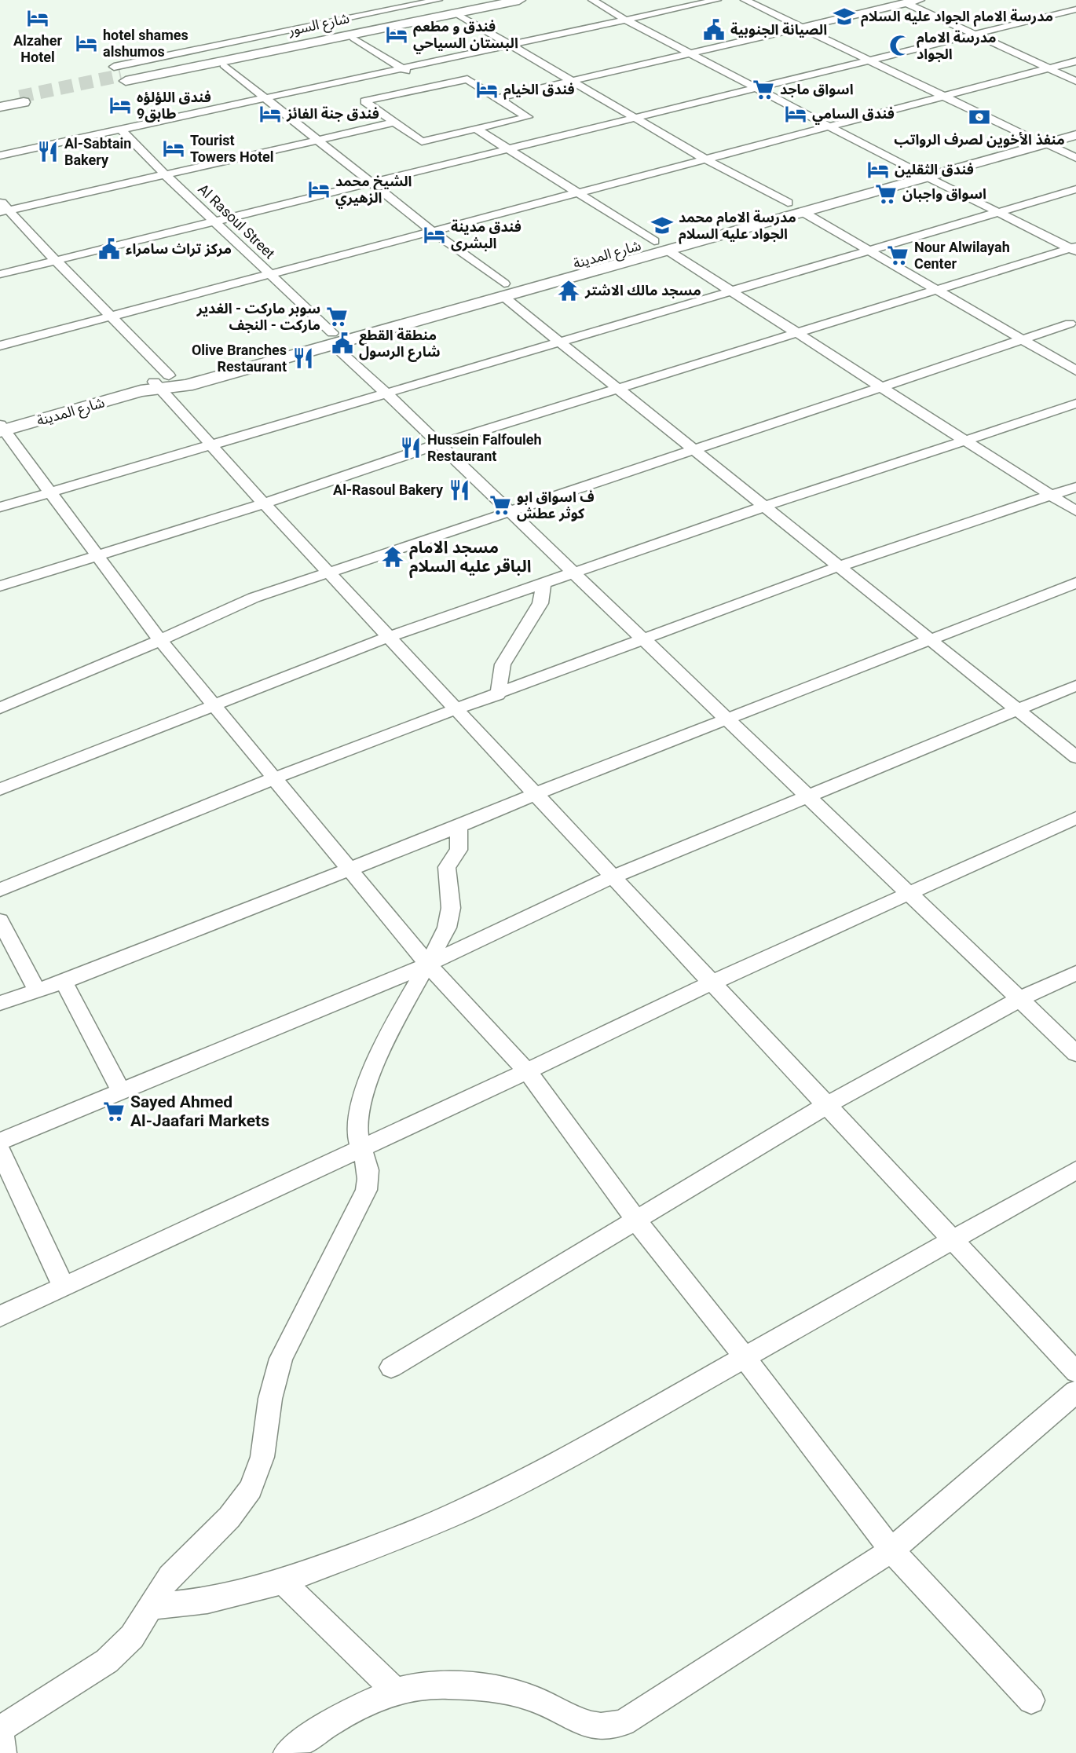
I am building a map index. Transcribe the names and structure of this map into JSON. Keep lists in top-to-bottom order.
{
  "streets": {
    "main road": ["شارع السور", "شارع المدينة"],
    "street": ["Al Rasoul Street"]
  },
  "crossings": [
    ["Al Rasoul Street", "شارع المدينة"]
  ],
  "places": {
    "school or university": ["مدرسة الامام الجواد عليه السلام", "مدرسة الامام محمد الجواد عليه السلام"],
    "hotel": [
      "Alzaher Hotel",
      "فندق و مطعم البستان السياحي",
      "hotel shames alshumos",
      "فندق الخيام",
      "فندق اللؤلؤه 9طابق",
      "فندق جنة الفائز",
      "فندق السامي",
      "Tourist Towers Hotel",
      "فندق الثقلين",
      "الشيخ محمد الزهيري",
      "فندق مدينة البشرى"
    ],
    "public building": ["الصيانة الجنوبية", "مركز تراث سامراء", "منطقة القطع شارع الرسول"],
    "mosque": ["مدرسة الامام الجواد"],
    "supermarket": [
      "اسواق ماجد",
      "اسواق واجبان",
      "Nour Alwilayah Center",
      "سوبر ماركت - الغدير ماركت - النجف",
      "ف اسواق ابو كوثر عطش",
      "Sayed Ahmed Al-Jaafari Markets"
    ],
    "bank": ["منفذ الأخوين لصرف الرواتب"],
    "restaurant": [
      "Al-Sabtain Bakery",
      "Olive Branches Restaurant",
      "Hussein Falfouleh Restaurant",
      "Al-Rasoul Bakery"
    ],
    "temple": ["مسجد مالك الاشتر", "مسجد الامام الباقر عليه السلام"]
  }
}
